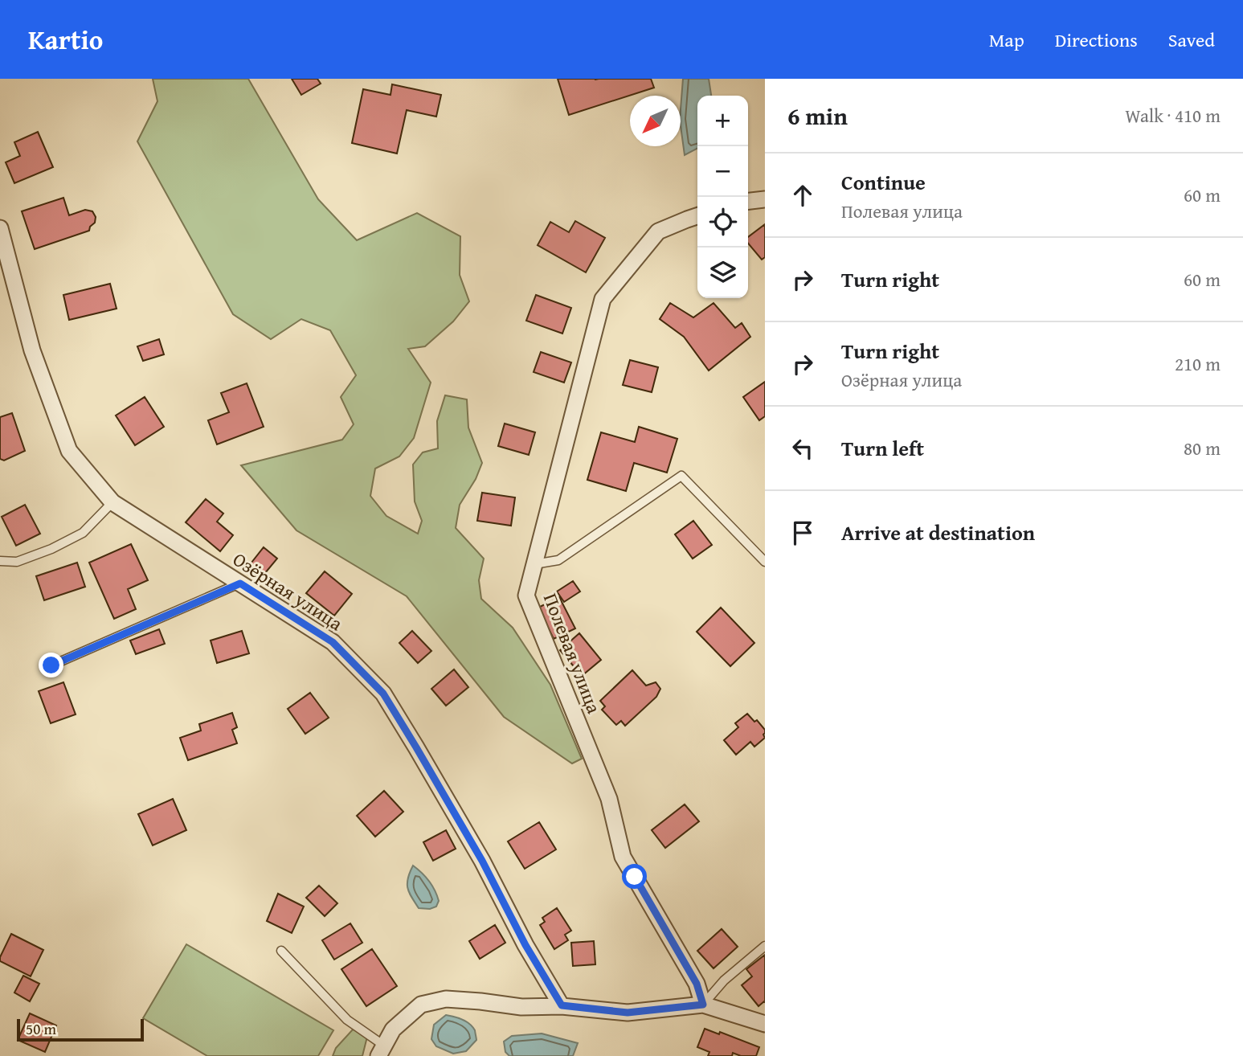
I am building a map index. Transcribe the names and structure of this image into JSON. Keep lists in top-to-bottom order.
{
  "streets": {
    "street": ["Озёрная улица", "Полевая улица"]
  },
  "scale_bar": "50 m",
  "north": "bottom left",
  "page": {
    "header": "Kartio",
    "nav": ["Map", "Directions", "Saved"],
    "heading": ["6 min", "Walk · 410 m"],
    "map_buttons": ["+", "−"],
    "list": [
      ["Continue", "Полевая улица", "60 m"],
      ["Turn right", "60 m"],
      ["Turn right", "Озёрная улица", "210 m"],
      ["Turn left", "80 m"],
      "Arrive at destination"
    ],
    "scale": "50 m"
  }
}
